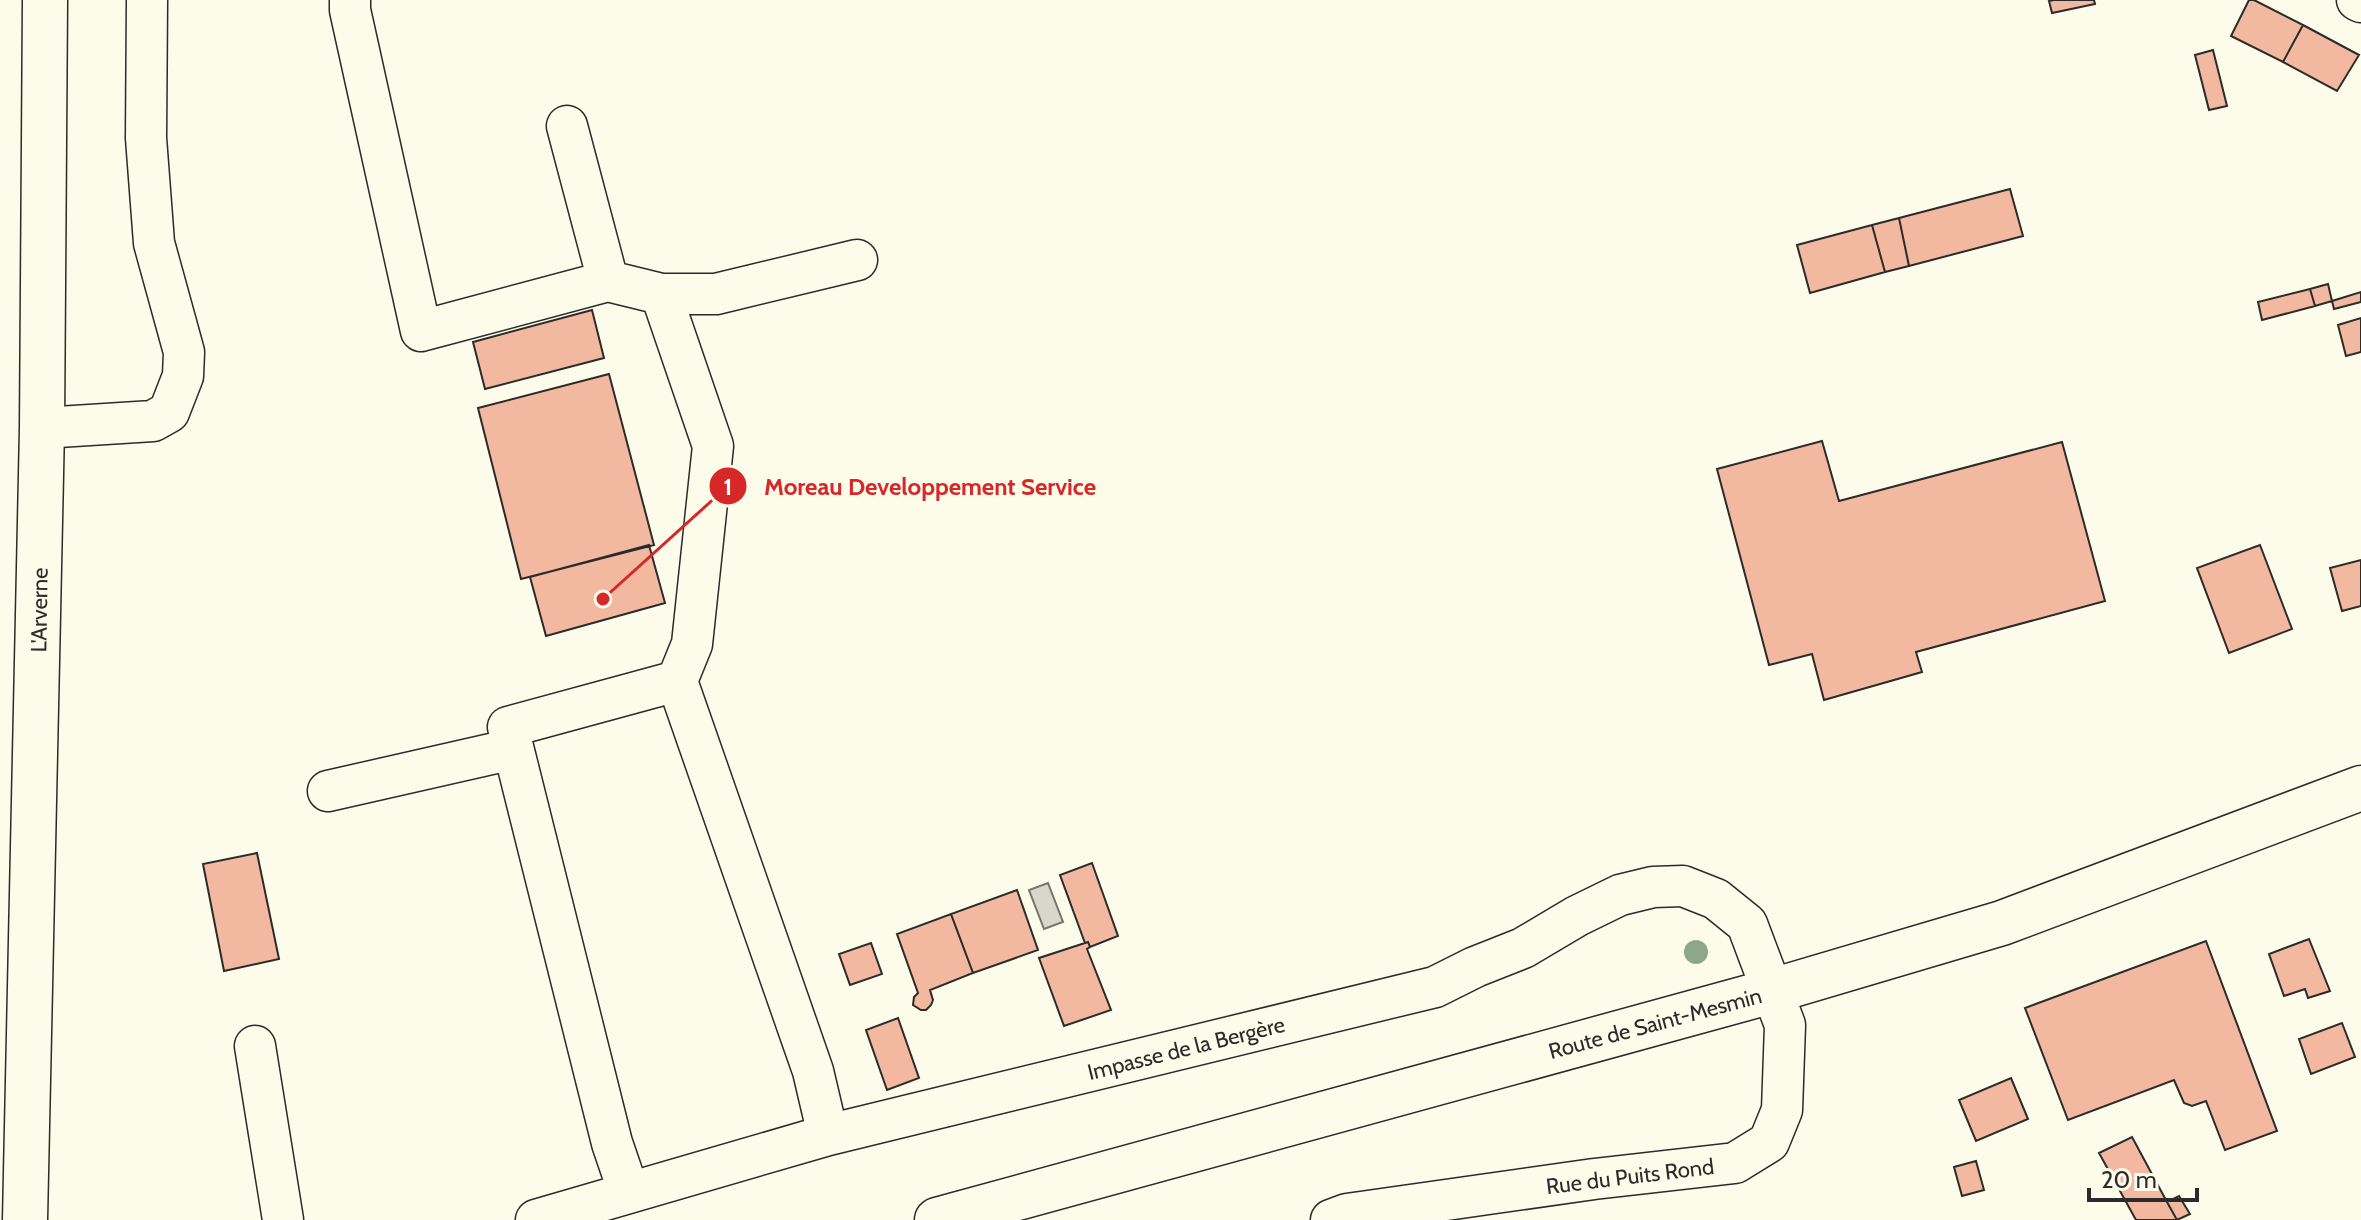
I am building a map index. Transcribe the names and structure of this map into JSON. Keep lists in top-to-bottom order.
{
  "streets": {
    "main road": ["L'Arverne", "Route de Saint-Mesmin"],
    "street": ["Impasse de la Bergère", "Rue du Puits Rond"]
  },
  "crossings": [
    ["Route de Saint-Mesmin", "Impasse de la Bergère"],
    ["Route de Saint-Mesmin", "Rue du Puits Rond"],
    ["Impasse de la Bergère", "Rue du Puits Rond"]
  ],
  "places": ["Moreau Developpement Service"],
  "scale_bar": "20 m"
}
